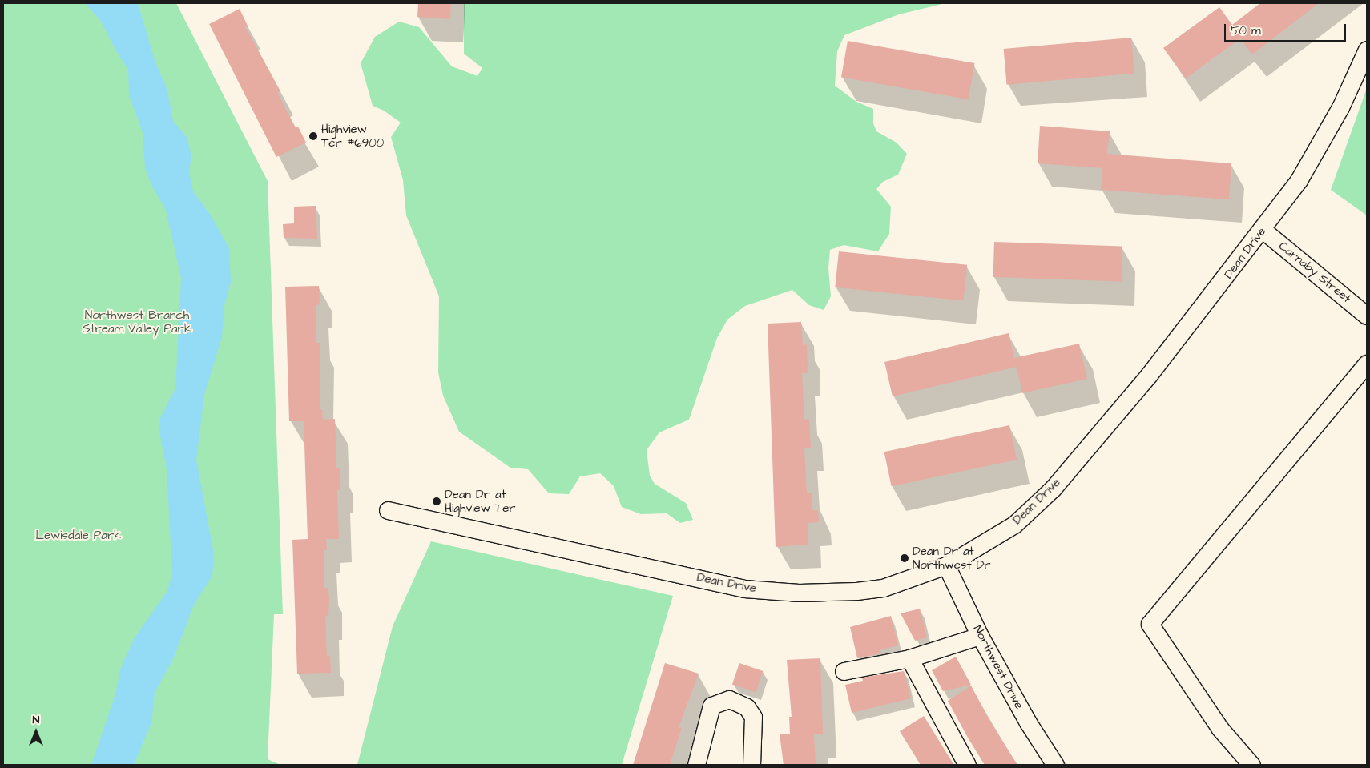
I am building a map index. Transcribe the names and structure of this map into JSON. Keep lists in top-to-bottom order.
{
  "streets": {
    "street": ["Dean Drive", "Carnaby Street", "Northwest Drive"]
  },
  "crossings": [
    ["Dean Drive", "Carnaby Street"],
    ["Dean Drive", "Northwest Drive"]
  ],
  "parks": ["Northwest Branch Stream Valley Park", "Lewisdale Park"],
  "places": ["Highview Ter #6900", "Dean Dr at Highview Ter", "Dean Dr at Northwest Dr"],
  "scale_bar": "50 m",
  "north": "top"
}
